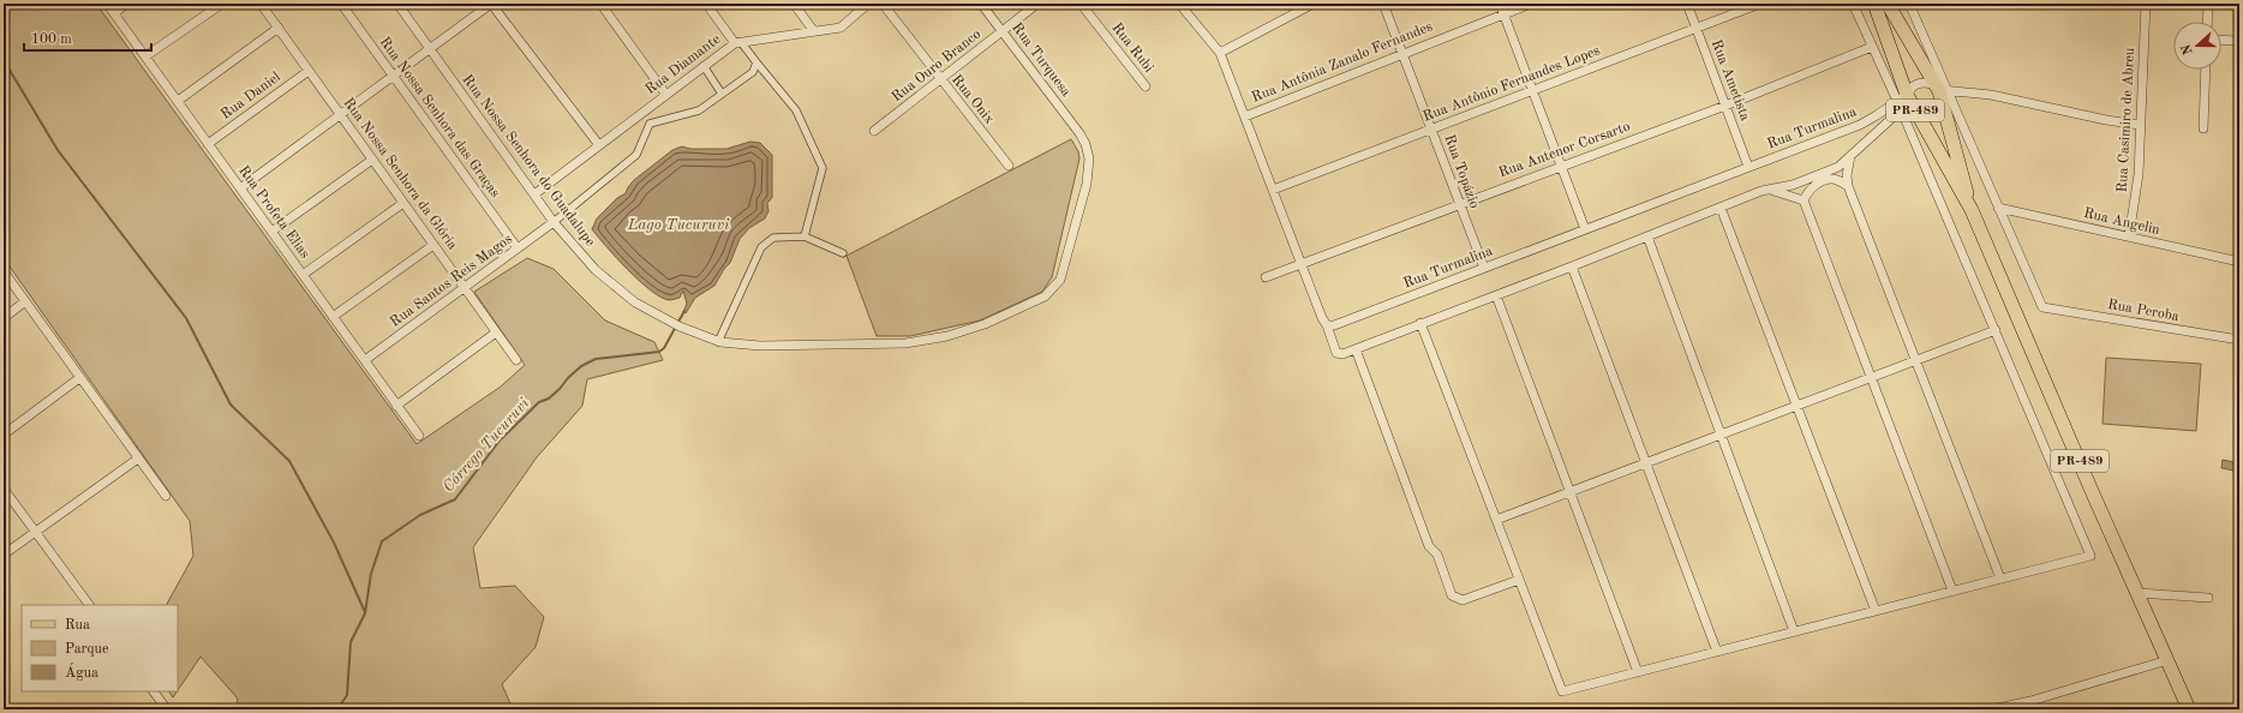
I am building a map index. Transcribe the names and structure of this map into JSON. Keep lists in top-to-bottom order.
{
  "streets": {
    "main road": ["PR-489"],
    "street": [
      "Rua Rubi",
      "Rua Turquesa",
      "Rua Antônia Zanalo Fernandes",
      "Rua Diamante",
      "Rua Ouro Branco",
      "Rua Ametista",
      "Rua Antônio Fernandes Lopes",
      "Rua Daniel",
      "Rua Onix",
      "Rua Nossa Senhora das Graças",
      "Rua Casimiro de Abreu",
      "Rua Turmalina",
      "Rua Antenor Corsarto",
      "Rua Nossa Senhora do Guadalupe",
      "Rua Topázio",
      "Rua Nossa Senhora da Glória",
      "Rua Profeta Elias",
      "Rua Angelin",
      "Rua Santos Reis Magos",
      "Rua Peroba"
    ]
  },
  "crossings": [
    ["Rua Turquesa", "Rua Ouro Branco"],
    ["Rua Turquesa", "Rua Nossa Senhora do Guadalupe"],
    ["Rua Antônia Zanalo Fernandes", "Rua Topázio"],
    ["Rua Diamante", "Rua Nossa Senhora do Guadalupe"],
    ["Rua Ouro Branco", "Rua Onix"],
    ["Rua Ametista", "Rua Antônio Fernandes Lopes"],
    ["Rua Ametista", "Rua Turmalina"],
    ["Rua Ametista", "Rua Antenor Corsarto"],
    ["Rua Antônio Fernandes Lopes", "Rua Topázio"],
    ["Rua Daniel", "Rua Nossa Senhora da Glória"],
    ["Rua Daniel", "Rua Profeta Elias"],
    ["PR-489", "Rua Turmalina"],
    ["Rua Nossa Senhora das Graças", "Rua Santos Reis Magos"],
    ["Rua Casimiro de Abreu", "Rua Angelin"],
    ["Rua Turmalina", "Rua Topázio"],
    ["Rua Antenor Corsarto", "Rua Topázio"],
    ["Rua Nossa Senhora do Guadalupe", "Rua Santos Reis Magos"],
    ["Rua Nossa Senhora da Glória", "Rua Santos Reis Magos"],
    ["Rua Profeta Elias", "Rua Santos Reis Magos"],
    ["Rua Angelin", "Rua Peroba"]
  ],
  "water": ["Lago Tucuruvi", "Córrego Tucuruvi"],
  "legend": ["Rua", "Parque", "Água"],
  "scale_bar": "100 m",
  "north": "left"
}
